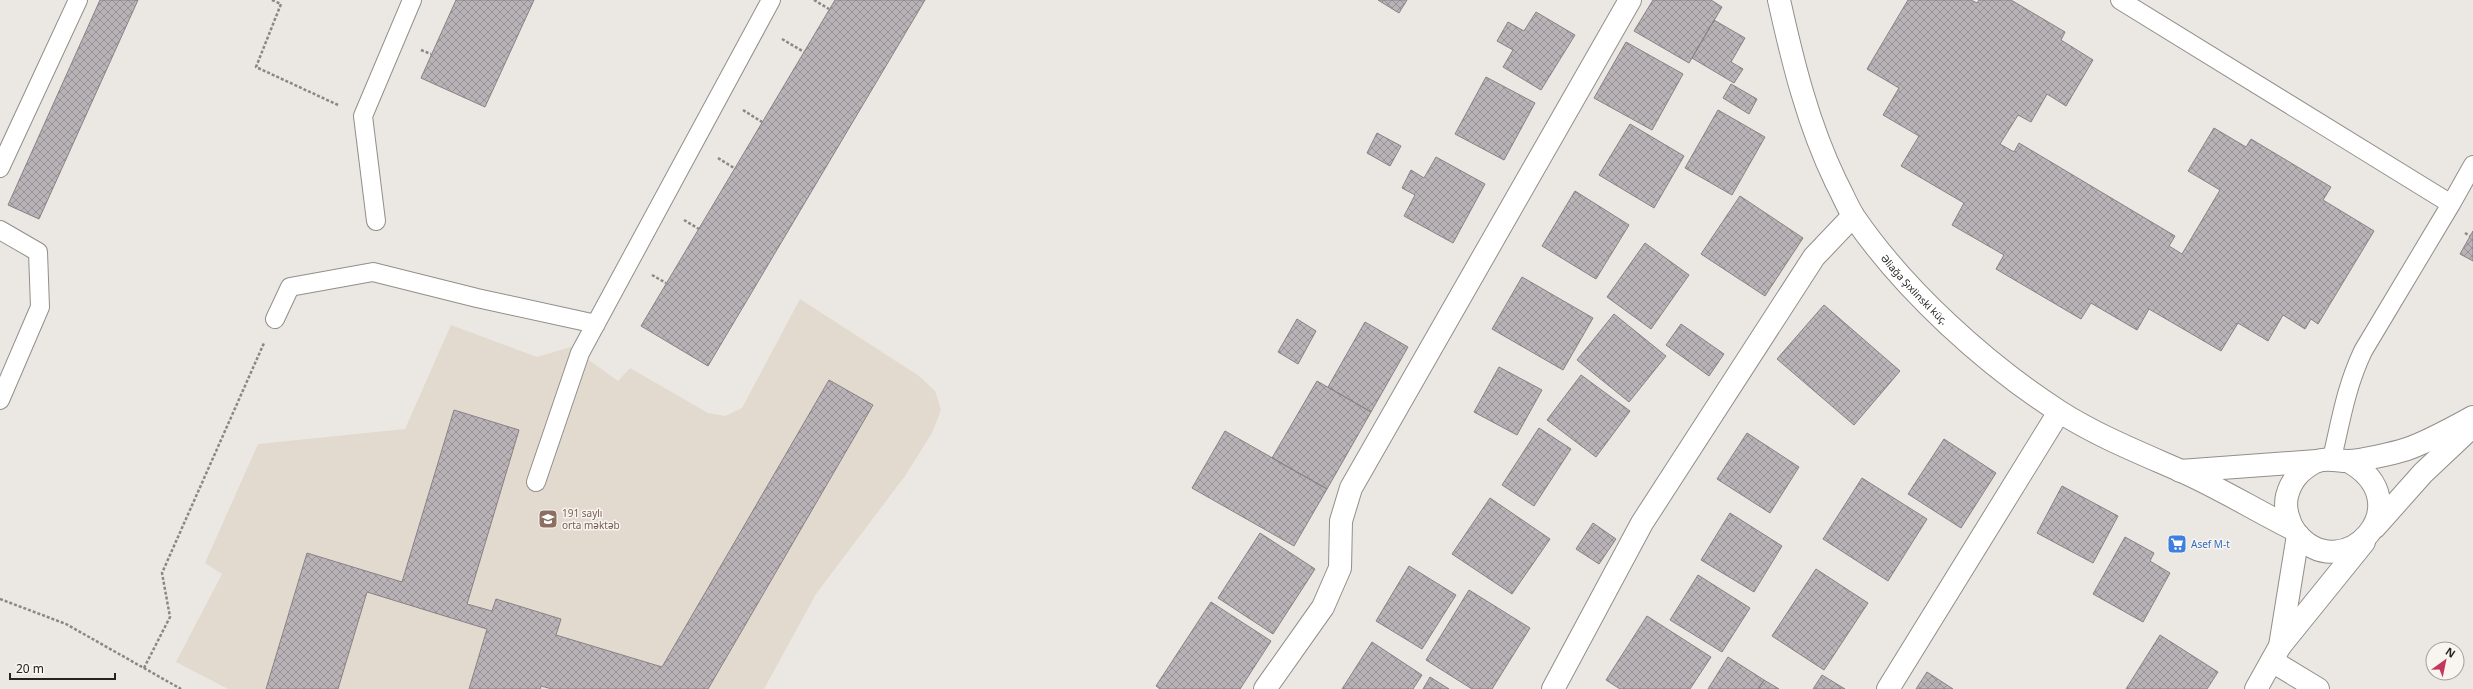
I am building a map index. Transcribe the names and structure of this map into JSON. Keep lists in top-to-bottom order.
{
  "streets": {
    "main road": ["Əliağa Şıxlinski küç."]
  },
  "places": {
    "school or university": ["191 saylı orta məktəb"],
    "supermarket": ["Asef M-t"]
  },
  "scale_bar": "20 m",
  "north": "top right"
}
